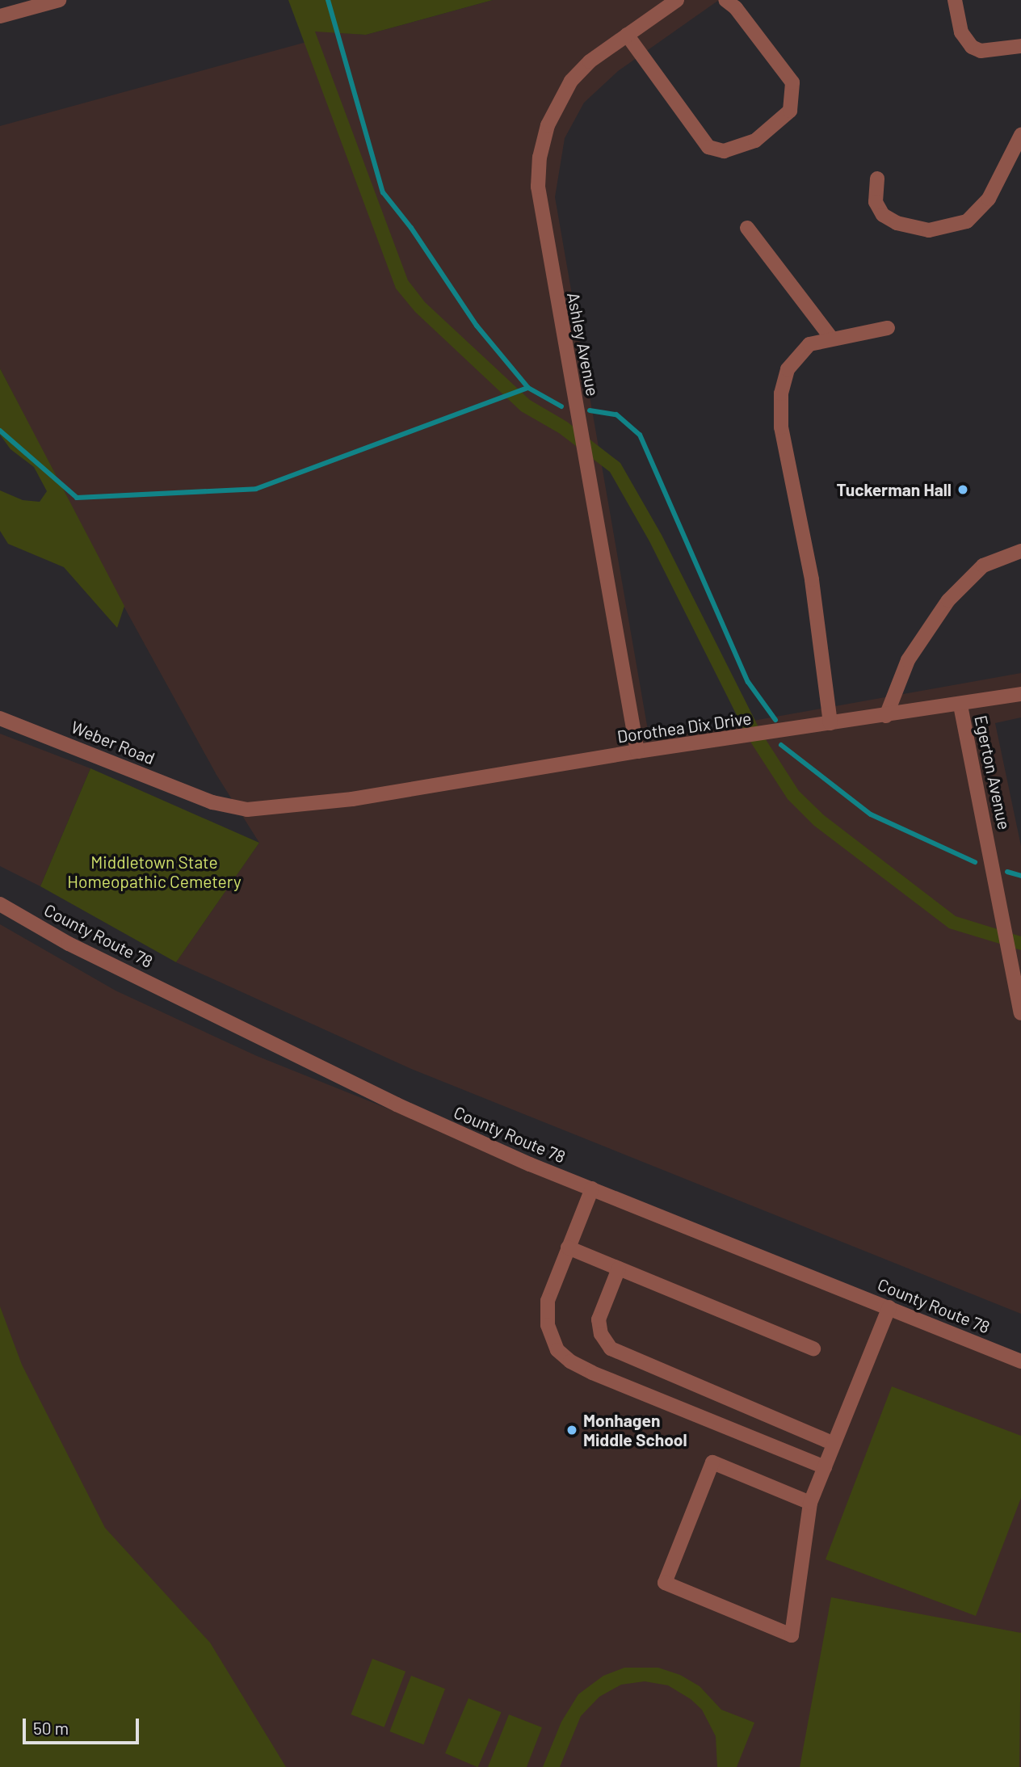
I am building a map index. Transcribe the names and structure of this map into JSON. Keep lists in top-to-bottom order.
{
  "streets": {
    "street": [
      "Ashley Avenue",
      "Dorothea Dix Drive",
      "Weber Road",
      "Egerton Avenue",
      "County Route 78"
    ]
  },
  "crossings": [
    ["Ashley Avenue", "Dorothea Dix Drive"],
    ["Dorothea Dix Drive", "Weber Road"],
    ["Dorothea Dix Drive", "Egerton Avenue"]
  ],
  "parks": ["Middletown State Homeopathic Cemetery"],
  "places": ["Tuckerman Hall", "Monhagen Middle School"],
  "scale_bar": "50 m"
}
